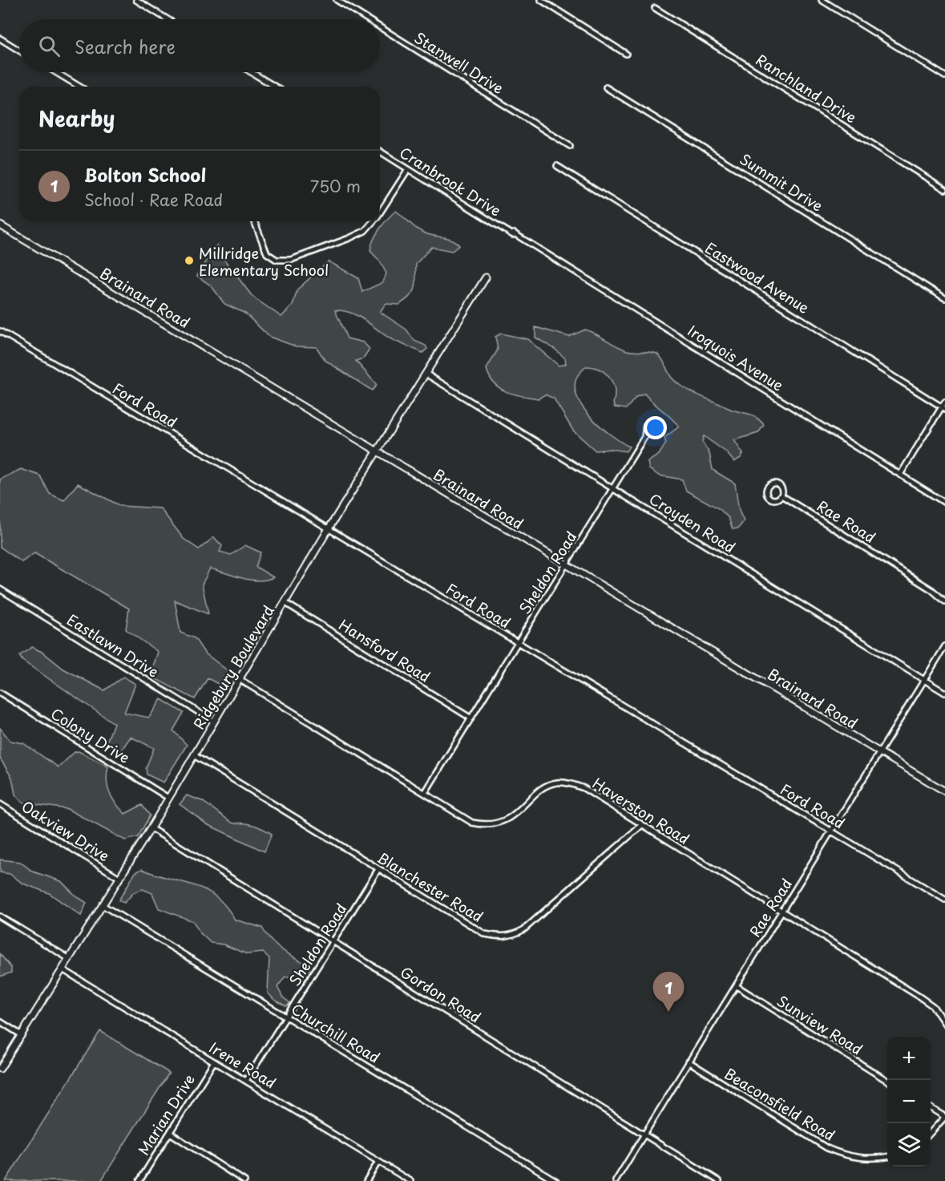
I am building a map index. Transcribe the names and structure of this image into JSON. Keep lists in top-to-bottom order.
{
  "streets": {
    "street": [
      "Stanwell Drive",
      "Ranchland Drive",
      "Cranbrook Drive",
      "Summit Drive",
      "Eastwood Avenue",
      "Brainard Road",
      "Iroquois Avenue",
      "Ford Road",
      "Rae Road",
      "Croyden Road",
      "Sheldon Road",
      "Eastlawn Drive",
      "Hansford Road",
      "Ridgebury Boulevard",
      "Colony Drive",
      "Haverston Road",
      "Oakview Drive",
      "Blanchester Road",
      "Gordon Road",
      "Sunview Road",
      "Churchill Road",
      "Irene Road",
      "Beaconsfield Road",
      "Marian Drive"
    ]
  },
  "crossings": [
    ["Cranbrook Drive", "Iroquois Avenue"],
    ["Brainard Road", "Rae Road"],
    ["Brainard Road", "Sheldon Road"],
    ["Brainard Road", "Ridgebury Boulevard"],
    ["Ford Road", "Rae Road"],
    ["Ford Road", "Sheldon Road"],
    ["Ford Road", "Ridgebury Boulevard"],
    ["Rae Road", "Croyden Road"],
    ["Rae Road", "Haverston Road"],
    ["Rae Road", "Gordon Road"],
    ["Rae Road", "Sunview Road"],
    ["Rae Road", "Beaconsfield Road"],
    ["Croyden Road", "Sheldon Road"],
    ["Croyden Road", "Ridgebury Boulevard"],
    ["Sheldon Road", "Hansford Road"],
    ["Sheldon Road", "Haverston Road"],
    ["Sheldon Road", "Blanchester Road"],
    ["Sheldon Road", "Gordon Road"],
    ["Sheldon Road", "Churchill Road"],
    ["Sheldon Road", "Irene Road"],
    ["Eastlawn Drive", "Ridgebury Boulevard"],
    ["Hansford Road", "Ridgebury Boulevard"],
    ["Ridgebury Boulevard", "Colony Drive"],
    ["Ridgebury Boulevard", "Haverston Road"],
    ["Ridgebury Boulevard", "Oakview Drive"],
    ["Ridgebury Boulevard", "Blanchester Road"],
    ["Ridgebury Boulevard", "Gordon Road"],
    ["Ridgebury Boulevard", "Churchill Road"],
    ["Ridgebury Boulevard", "Irene Road"],
    ["Haverston Road", "Blanchester Road"],
    ["Irene Road", "Marian Drive"]
  ],
  "places": ["Millridge Elementary School"],
  "page": {
    "search": "Search here",
    "heading": "Nearby",
    "list": [
      {
        "mark": "1",
        "name": "Bolton School",
        "note": "School · Rae Road",
        "value": "750 m"
      }
    ],
    "pins": "1",
    "map_buttons": ["+", "−"]
  }
}
